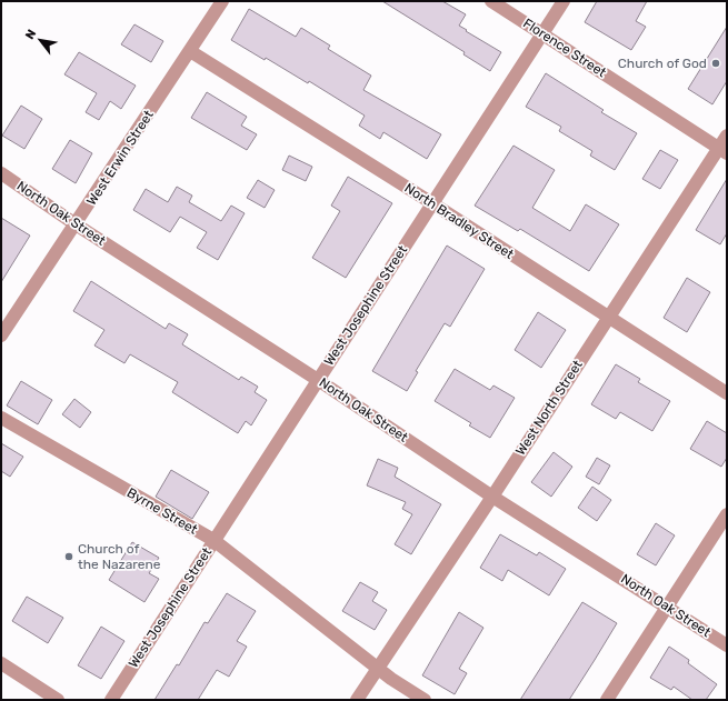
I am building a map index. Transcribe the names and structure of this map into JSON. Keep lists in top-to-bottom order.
{
  "streets": {
    "street": [
      "Florence Street",
      "West Erwin Street",
      "North Oak Street",
      "North Bradley Street",
      "West Josephine Street",
      "West North Street",
      "Byrne Street"
    ]
  },
  "crossings": [
    ["Florence Street", "West Josephine Street"],
    ["Florence Street", "West North Street"],
    ["West Erwin Street", "North Oak Street"],
    ["West Erwin Street", "North Bradley Street"],
    ["North Oak Street", "West Josephine Street"],
    ["North Oak Street", "West North Street"],
    ["North Bradley Street", "West Josephine Street"],
    ["North Bradley Street", "West North Street"],
    ["West Josephine Street", "Byrne Street"],
    ["West North Street", "Byrne Street"]
  ],
  "places": ["Church of God", "Church of the Nazarene"],
  "north": "top left"
}
